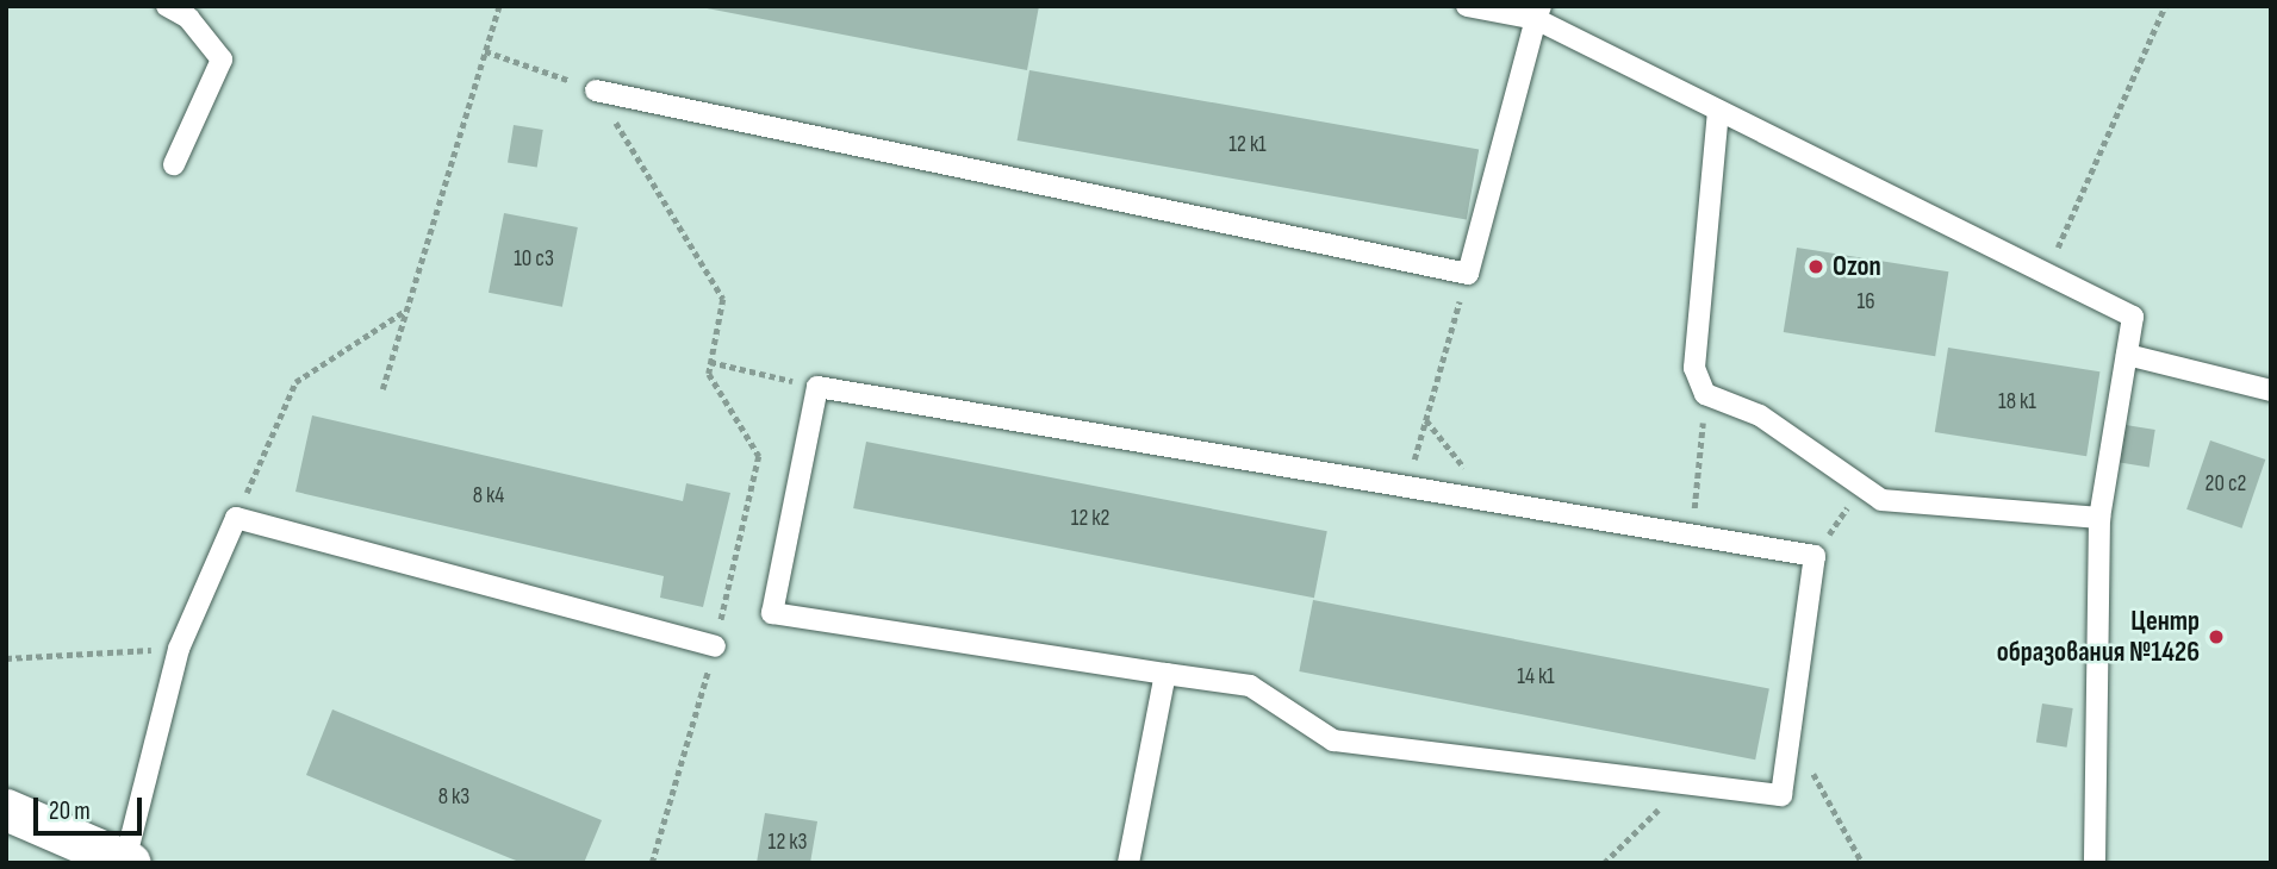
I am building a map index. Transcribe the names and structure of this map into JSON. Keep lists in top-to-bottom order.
{
  "places": ["Ozon", "Центр образования №1426"],
  "house_numbers": [
    "12 к1",
    "10 с3",
    "16",
    "18 к1",
    "20 с2",
    "8 к4",
    "12 к2",
    "14 к1",
    "8 к3",
    "12 к3"
  ],
  "scale_bar": "20 m"
}
